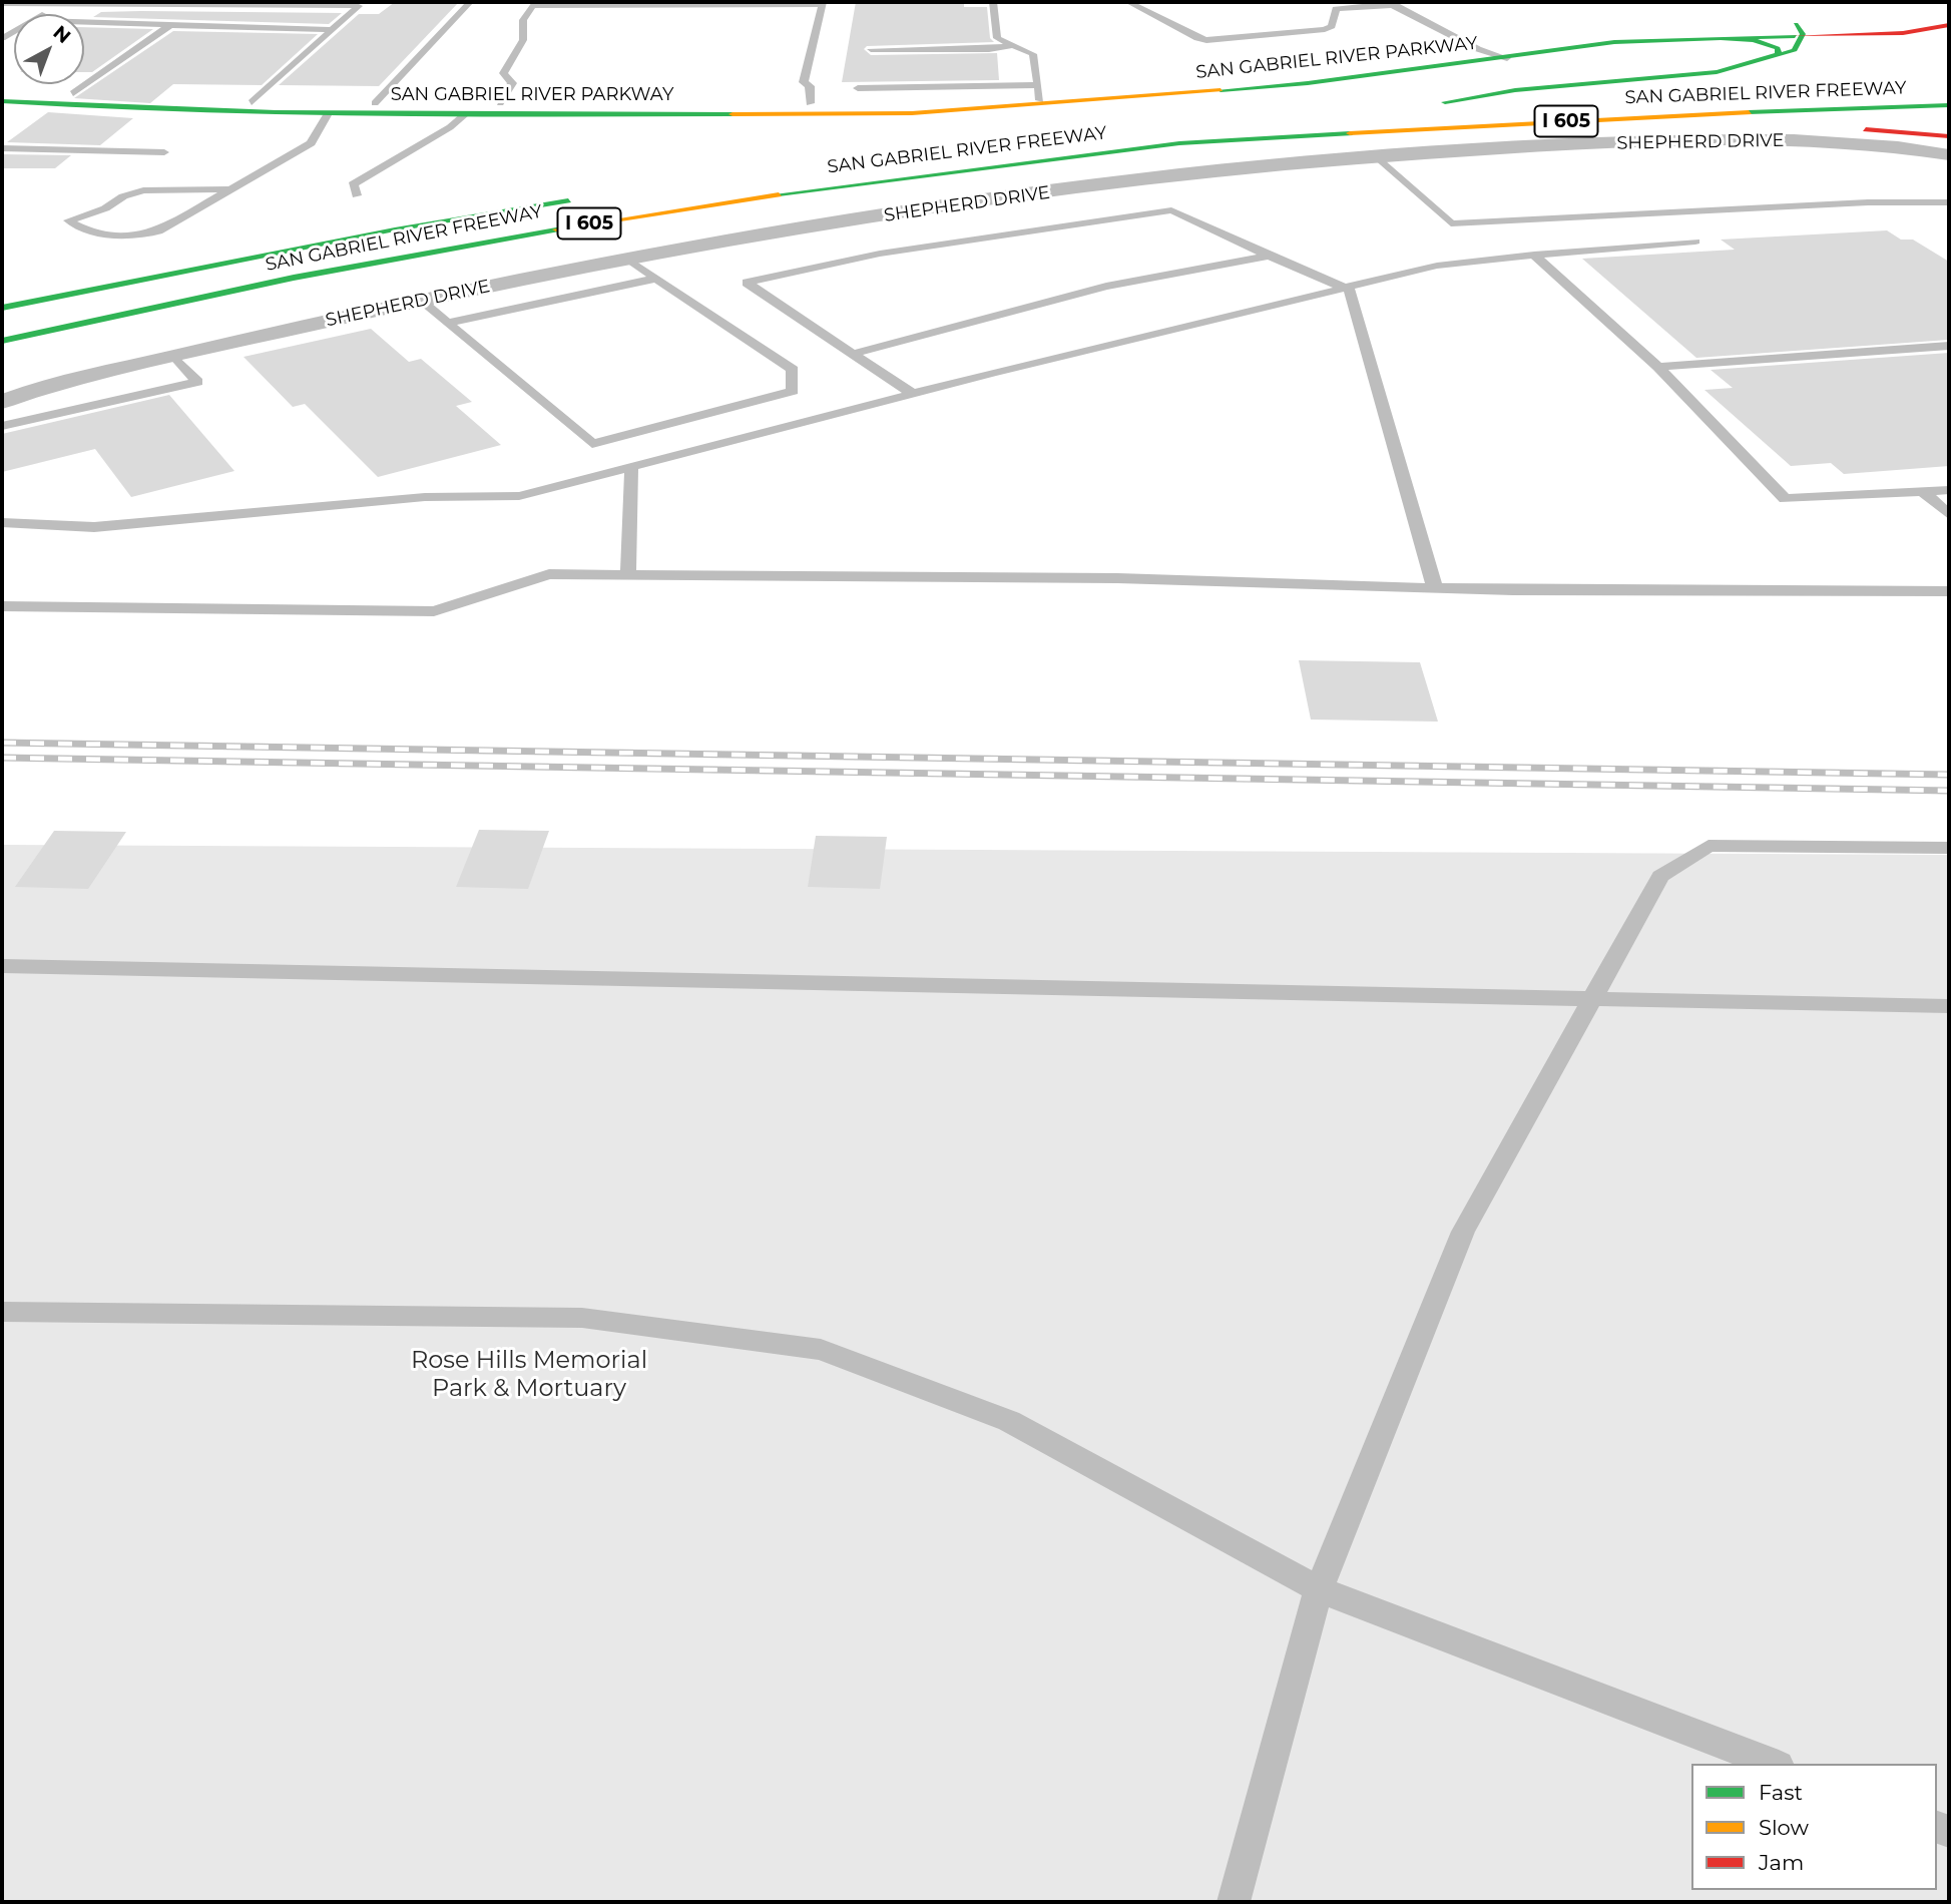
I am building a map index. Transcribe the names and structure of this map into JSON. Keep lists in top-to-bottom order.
{
  "streets": {
    "main road": ["SAN GABRIEL RIVER PARKWAY", "SAN GABRIEL RIVER FREEWAY", "I 605"],
    "street": ["SHEPHERD DRIVE"]
  },
  "parks": ["Rose Hills Memorial Park & Mortuary"],
  "legend": ["Fast", "Slow", "Jam"],
  "north": "top right"
}
